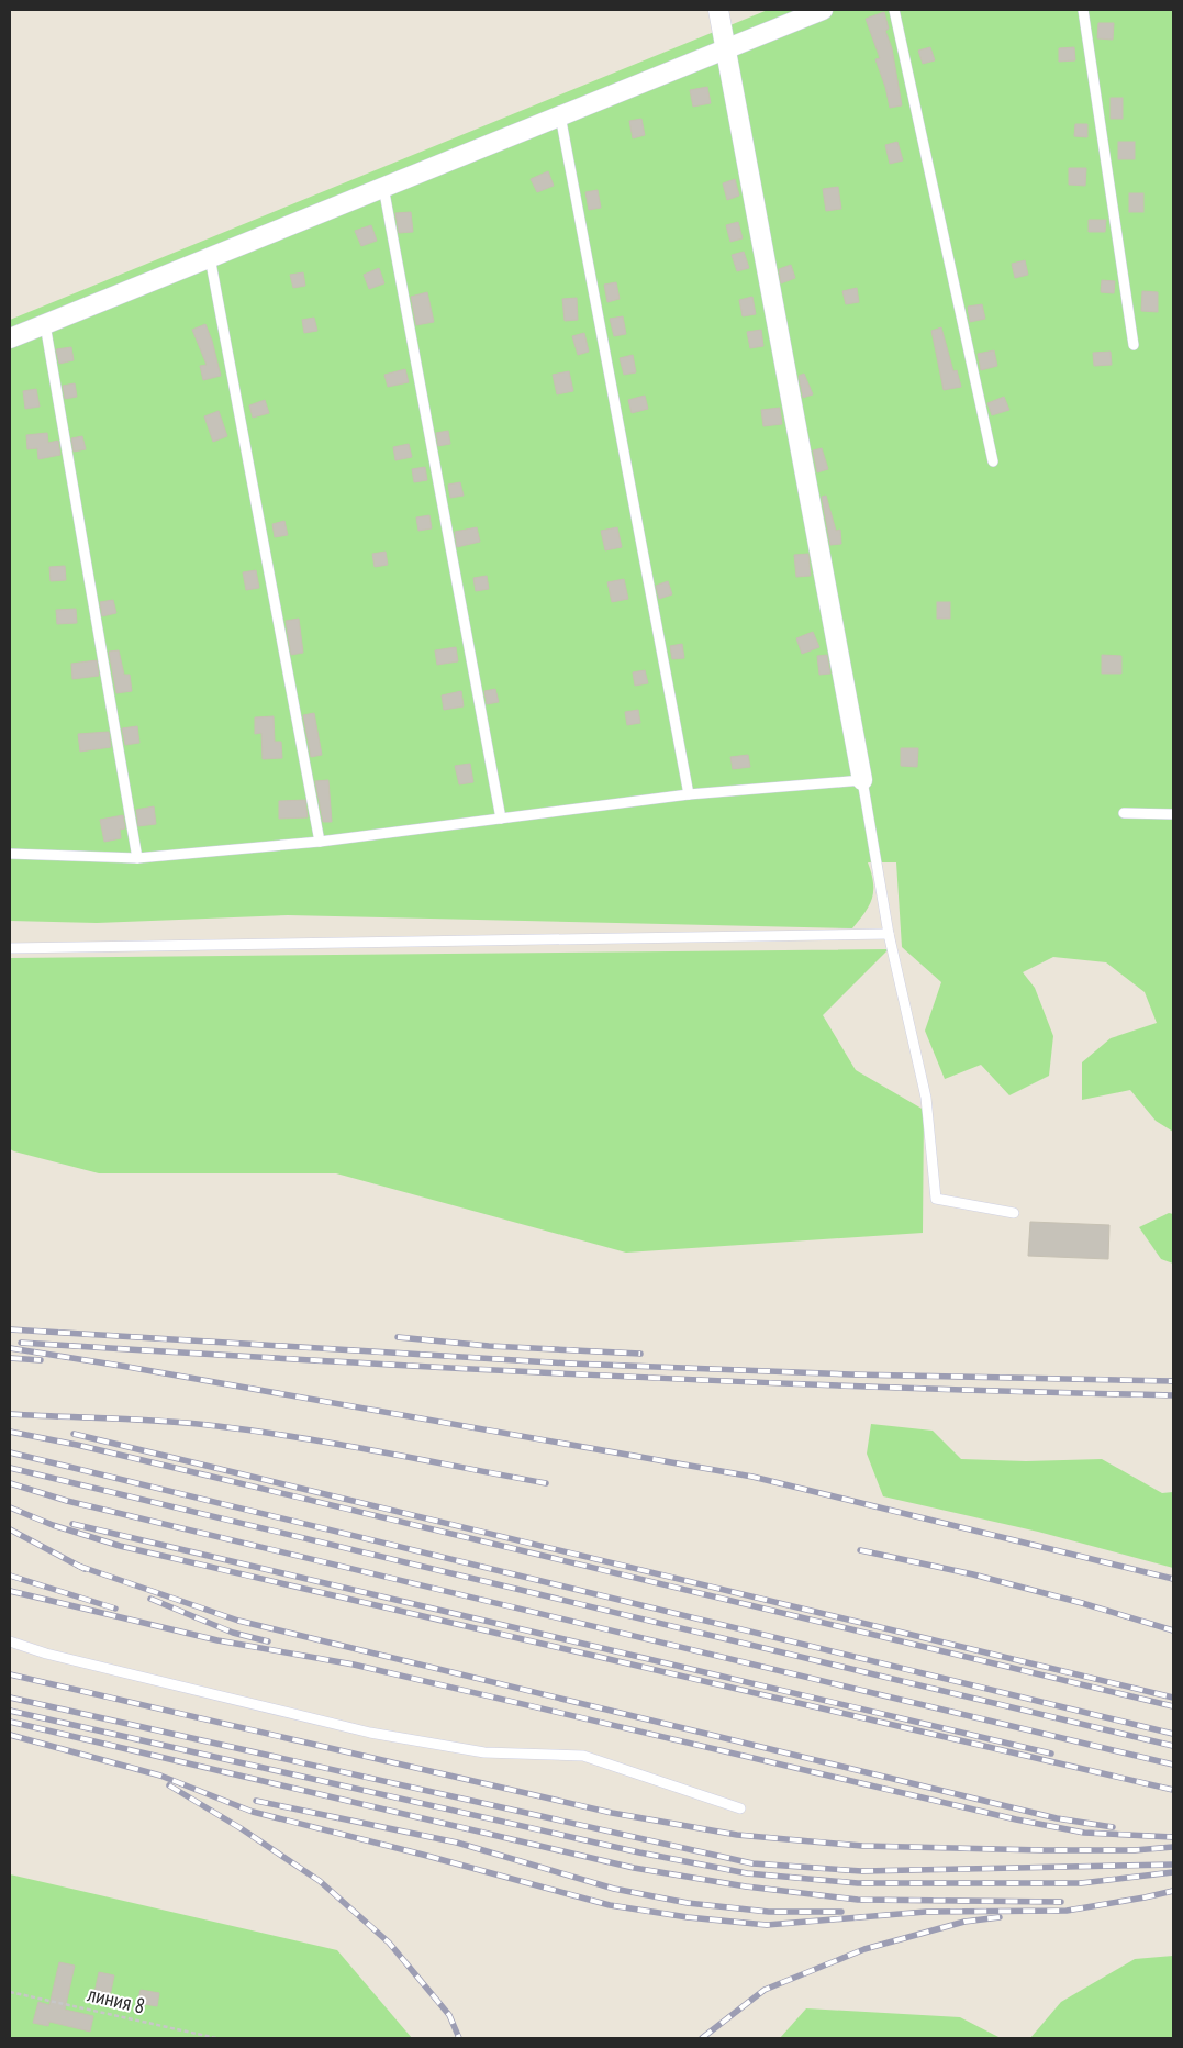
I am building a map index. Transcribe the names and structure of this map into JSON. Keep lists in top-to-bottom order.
{
  "streets": {
    "path": ["линия 8"]
  }
}
